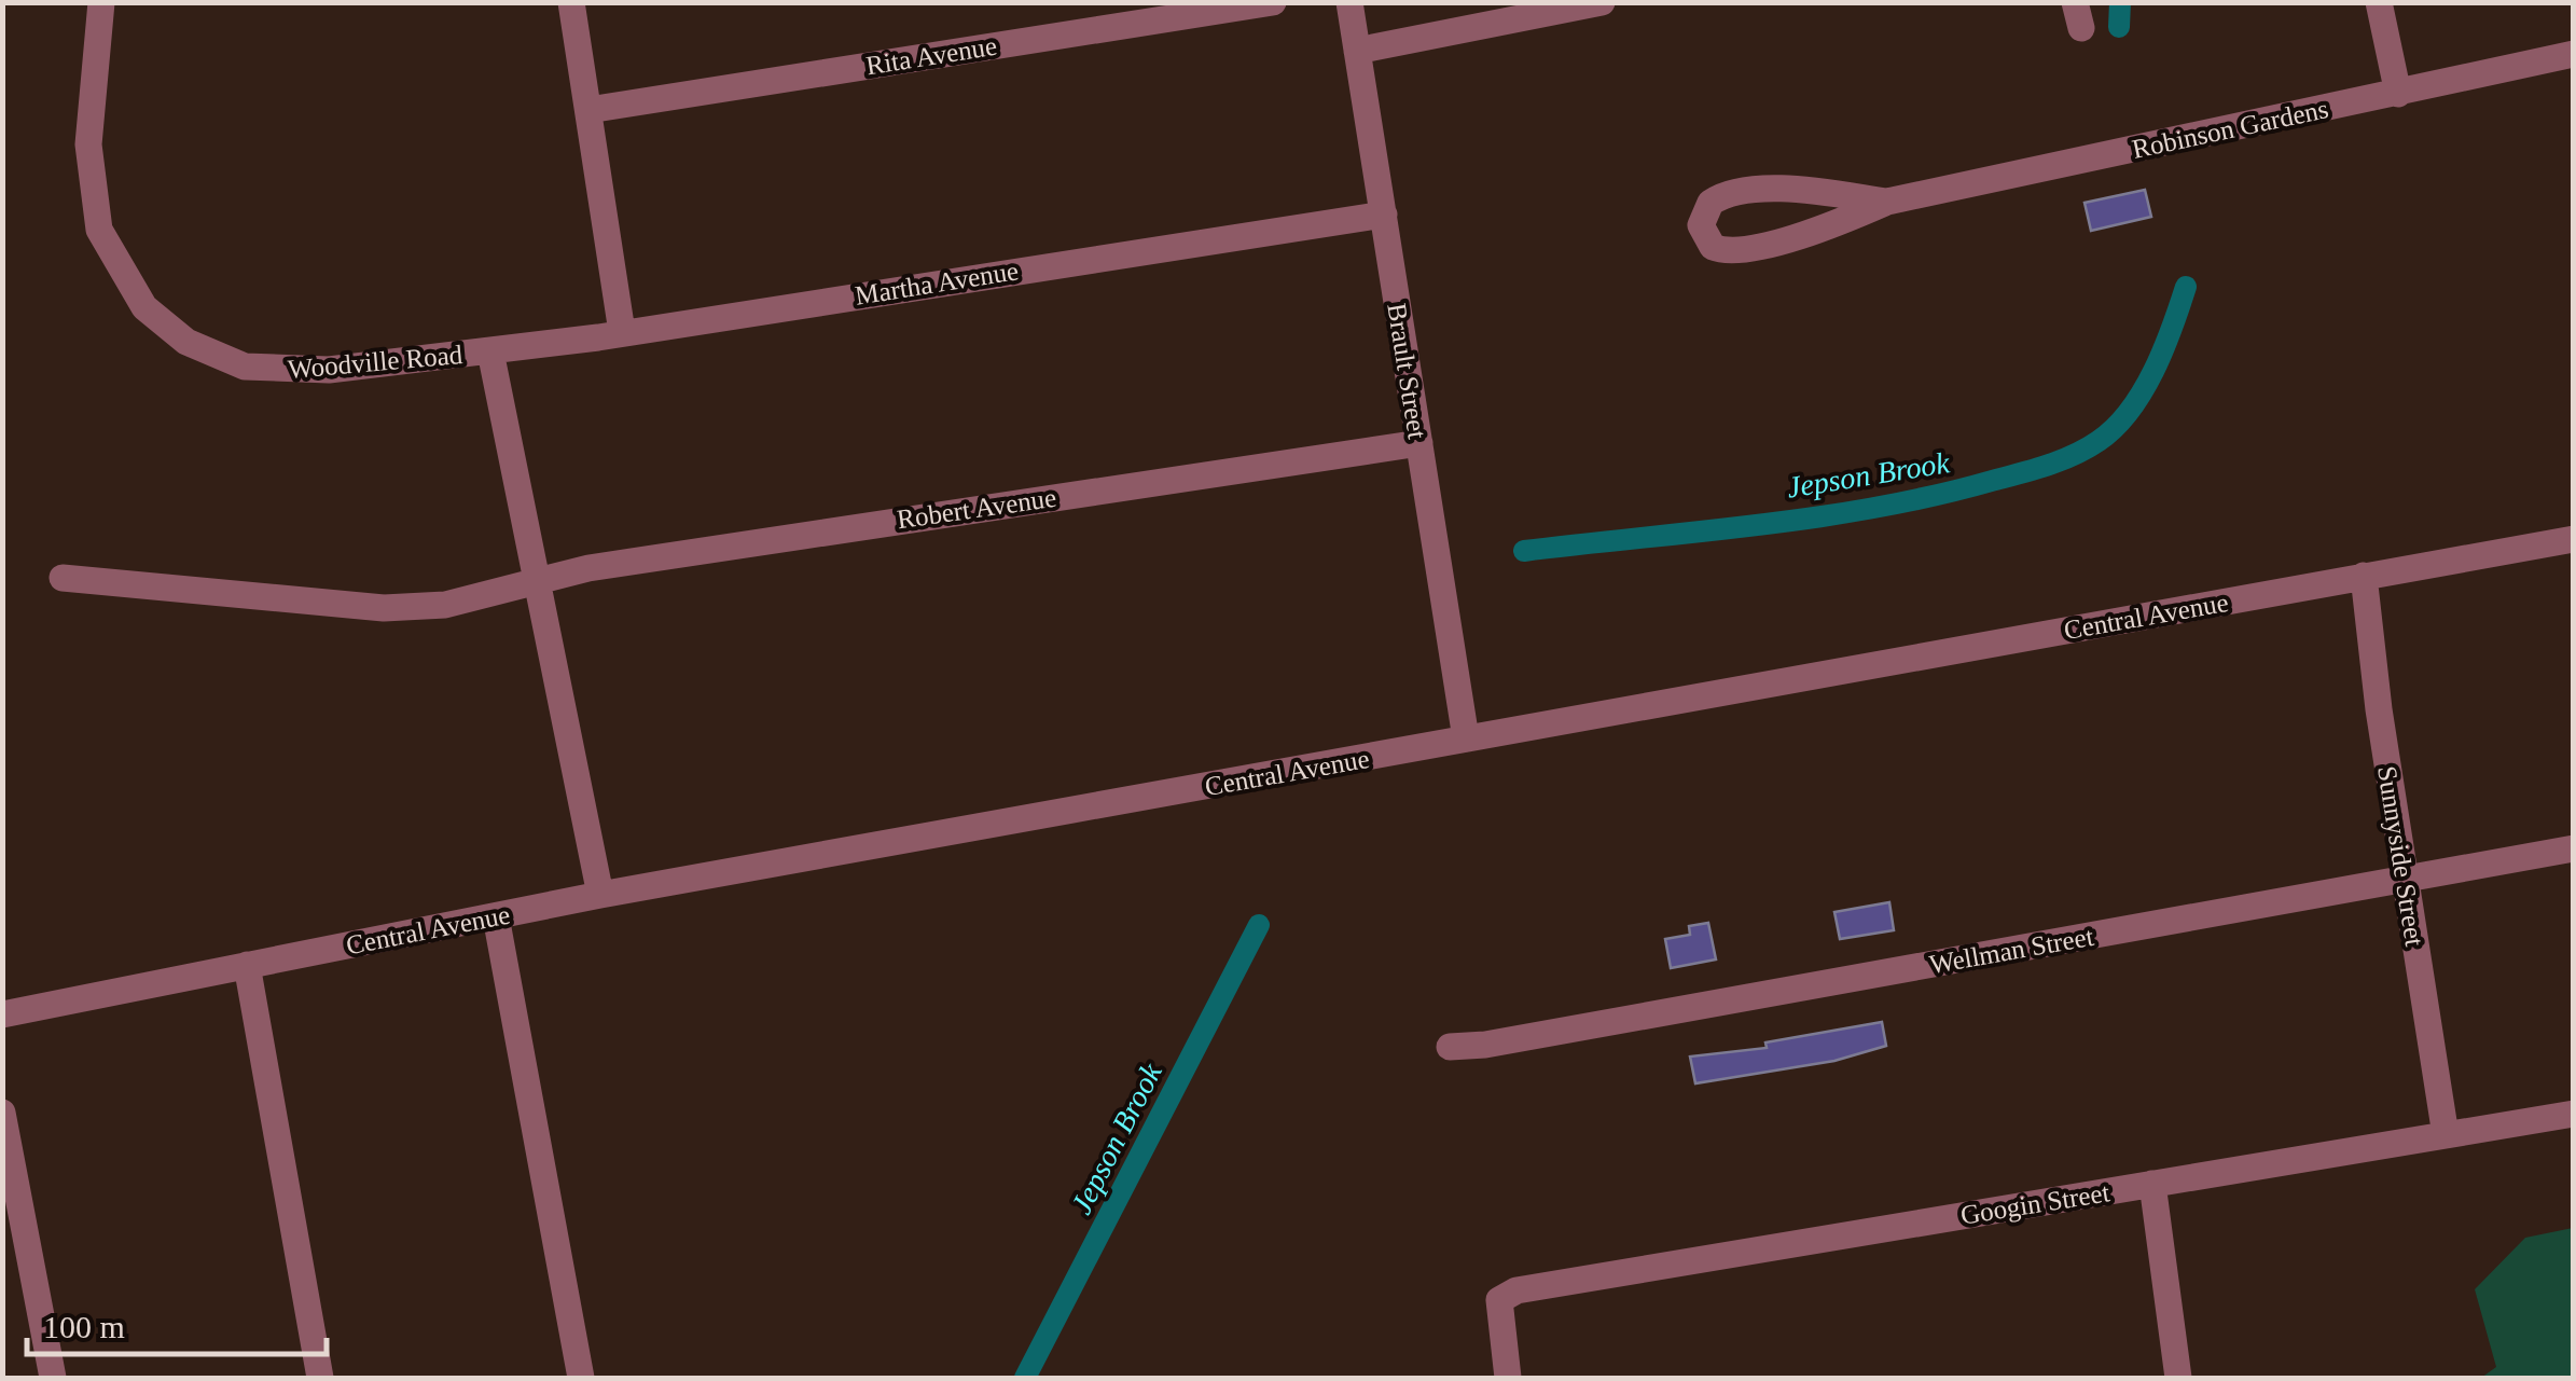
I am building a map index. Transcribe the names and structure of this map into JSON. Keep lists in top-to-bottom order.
{
  "streets": {
    "street": [
      "Rita Avenue",
      "Robinson Gardens",
      "Martha Avenue",
      "Woodville Road",
      "Brault Street",
      "Robert Avenue",
      "Central Avenue",
      "Sunnyside Street",
      "Wellman Street",
      "Googin Street"
    ]
  },
  "crossings": [
    ["Martha Avenue", "Woodville Road"],
    ["Martha Avenue", "Brault Street"],
    ["Brault Street", "Robert Avenue"],
    ["Brault Street", "Central Avenue"],
    ["Central Avenue", "Sunnyside Street"],
    ["Sunnyside Street", "Wellman Street"],
    ["Sunnyside Street", "Googin Street"]
  ],
  "water": ["Jepson Brook"],
  "scale_bar": "100 m"
}
